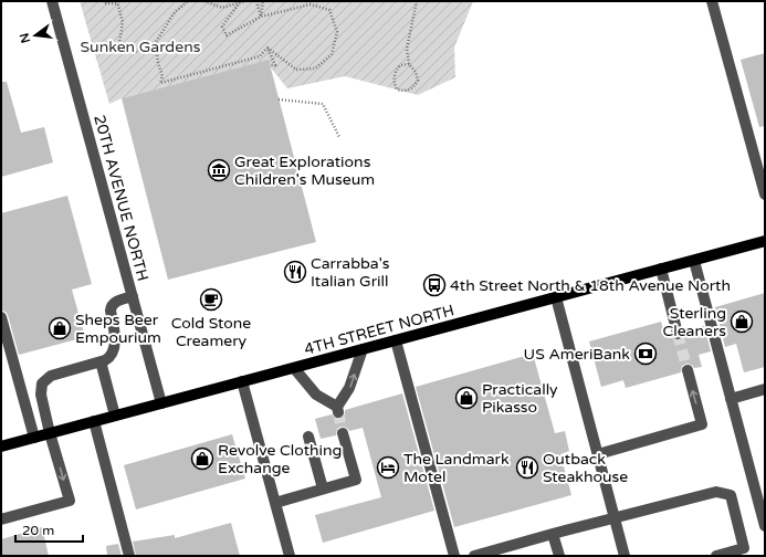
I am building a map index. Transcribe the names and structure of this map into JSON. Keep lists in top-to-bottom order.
{
  "streets": {
    "main road": ["4TH STREET NORTH"],
    "street": ["20TH AVENUE NORTH"]
  },
  "crossings": [
    ["20TH AVENUE NORTH", "4TH STREET NORTH"]
  ],
  "parks": ["Sunken Gardens"],
  "places": {
    "museum": ["Great Explorations Children's Museum"],
    "restaurant": ["Carrabba's Italian Grill", "Outback Steakhouse"],
    "bus stop": ["4th Street North & 18th Avenue North"],
    "cafe": ["Cold Stone Creamery"],
    "shop": [
      "Sterling Cleaners",
      "Sheps Beer Empourium",
      "Practically Pikasso",
      "Revolve Clothing Exchange"
    ],
    "bank": ["US AmeriBank"],
    "hotel": ["The Landmark Motel"]
  },
  "scale_bar": "20 m",
  "north": "left"
}
